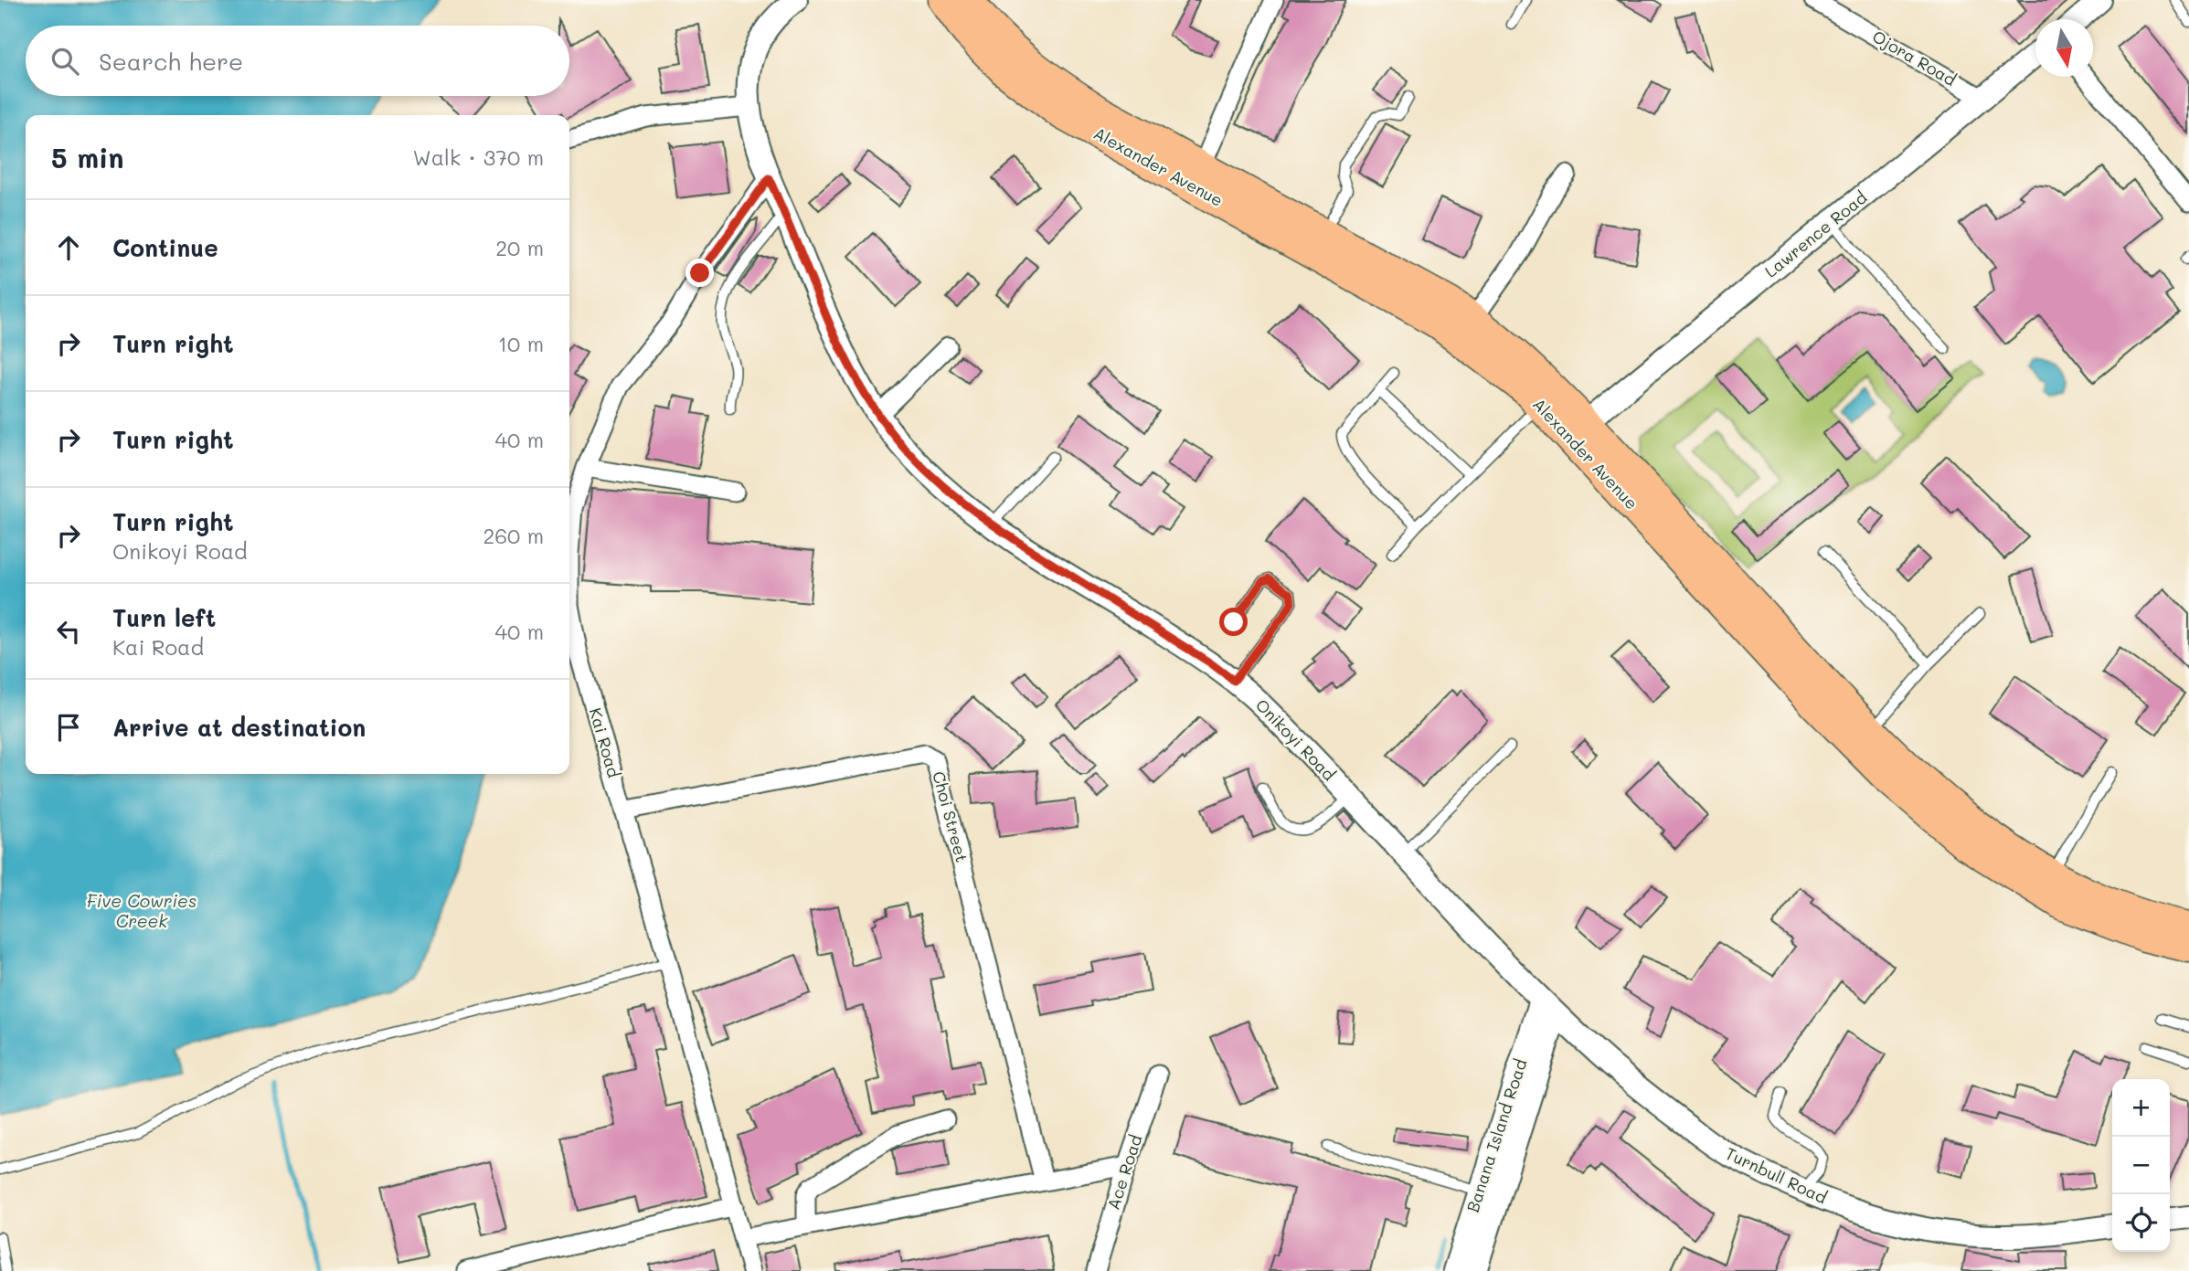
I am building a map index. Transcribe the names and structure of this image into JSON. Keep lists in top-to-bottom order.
{
  "streets": {
    "main road": ["Alexander Avenue"],
    "street": [
      "Ojora Road",
      "Lawrence Road",
      "Onikoyi Road",
      "Kai Road",
      "Choi Street",
      "Banana Island Road",
      "Ace Road",
      "Turnbull Road"
    ]
  },
  "crossings": [
    ["Ojora Road", "Lawrence Road"],
    ["Alexander Avenue", "Lawrence Road"],
    ["Onikoyi Road", "Kai Road"],
    ["Onikoyi Road", "Banana Island Road"],
    ["Onikoyi Road", "Turnbull Road"],
    ["Kai Road", "Choi Street"],
    ["Banana Island Road", "Turnbull Road"]
  ],
  "water": ["Five Cowries Creek"],
  "north": "bottom",
  "page": {
    "search": "Search here",
    "heading": ["5 min", "Walk · 370 m"],
    "list": [
      ["Continue", "20 m"],
      ["Turn right", "10 m"],
      ["Turn right", "40 m"],
      ["Turn right", "Onikoyi Road", "260 m"],
      ["Turn left", "Kai Road", "40 m"],
      "Arrive at destination"
    ],
    "map_buttons": ["+", "−"]
  }
}
